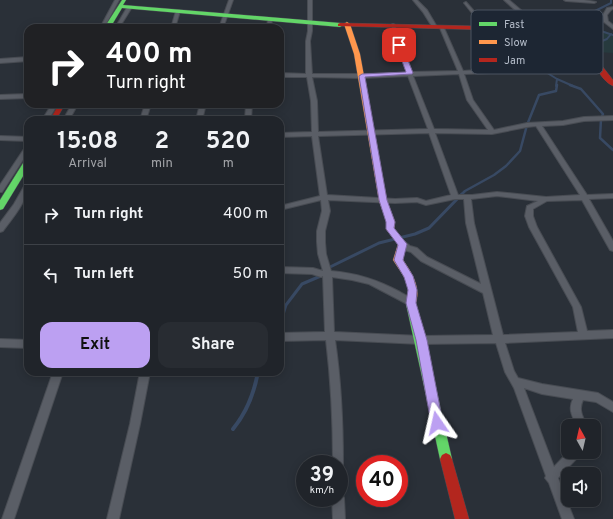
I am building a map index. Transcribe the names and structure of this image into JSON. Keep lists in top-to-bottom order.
{
  "legend": ["Fast", "Slow", "Jam"],
  "north": "top",
  "page": {
    "turn": ["400 m", "Turn right"],
    "eta": [
      "15:08",
      "Arrival",
      "2",
      "min",
      "520",
      "m"
    ],
    "list": [
      {
        "name": "Turn right",
        "value": "400 m"
      },
      {
        "name": "Turn left",
        "value": "50 m"
      }
    ],
    "buttons": ["Exit", "Share"],
    "speed": "39 km/h",
    "limit": "40"
  }
}
